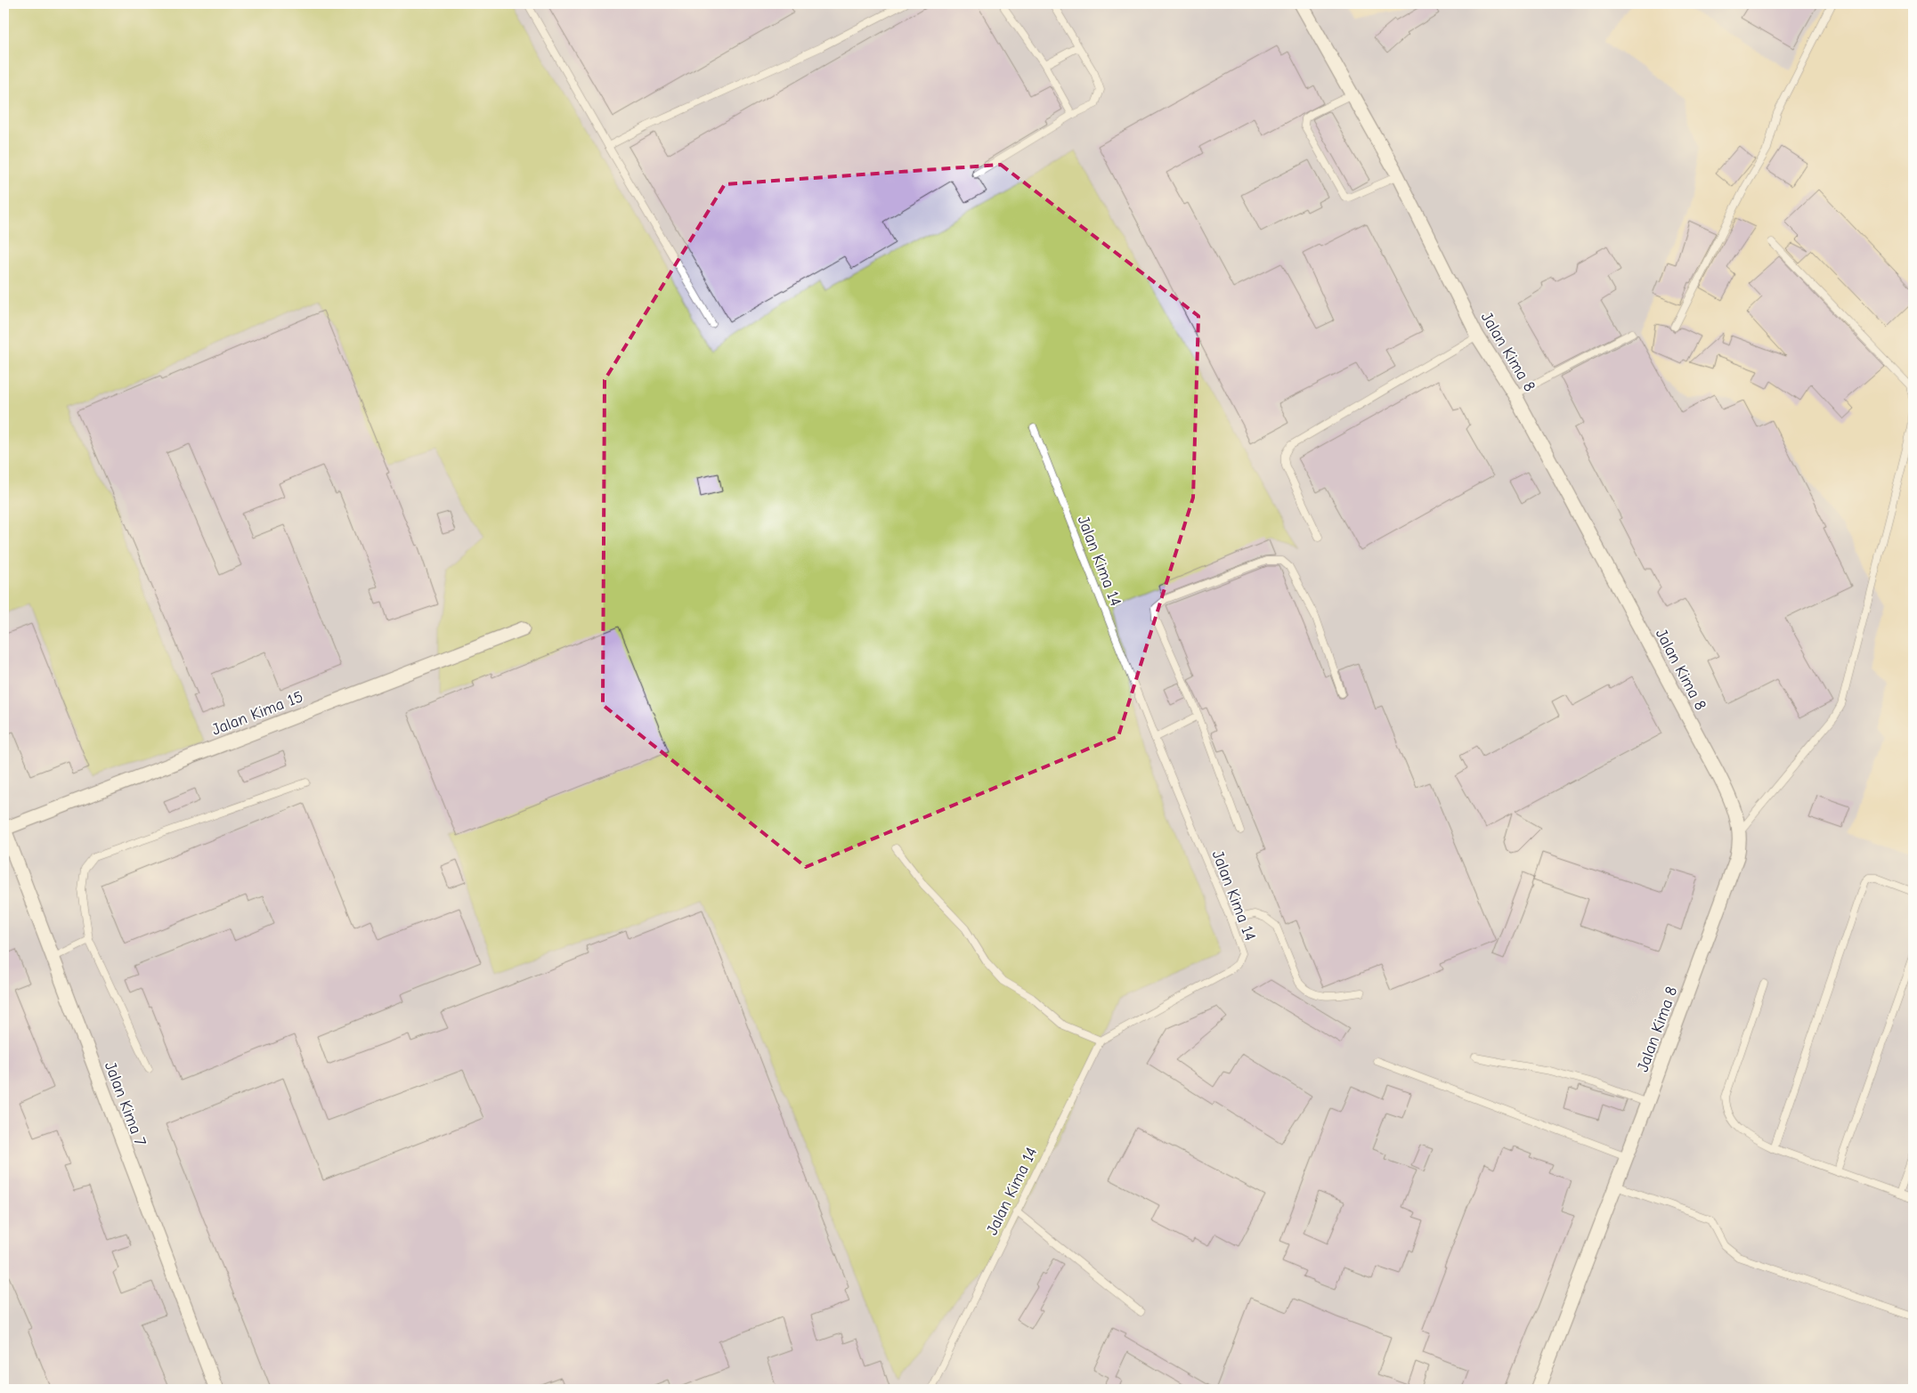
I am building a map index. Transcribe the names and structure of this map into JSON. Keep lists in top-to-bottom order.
{
  "streets": {
    "street": ["Jalan Kima 8", "Jalan Kima 15", "Jalan Kima 7"],
    "lane": ["Jalan Kima 14"]
  },
  "crossings": [
    ["Jalan Kima 15", "Jalan Kima 7"]
  ]
}
